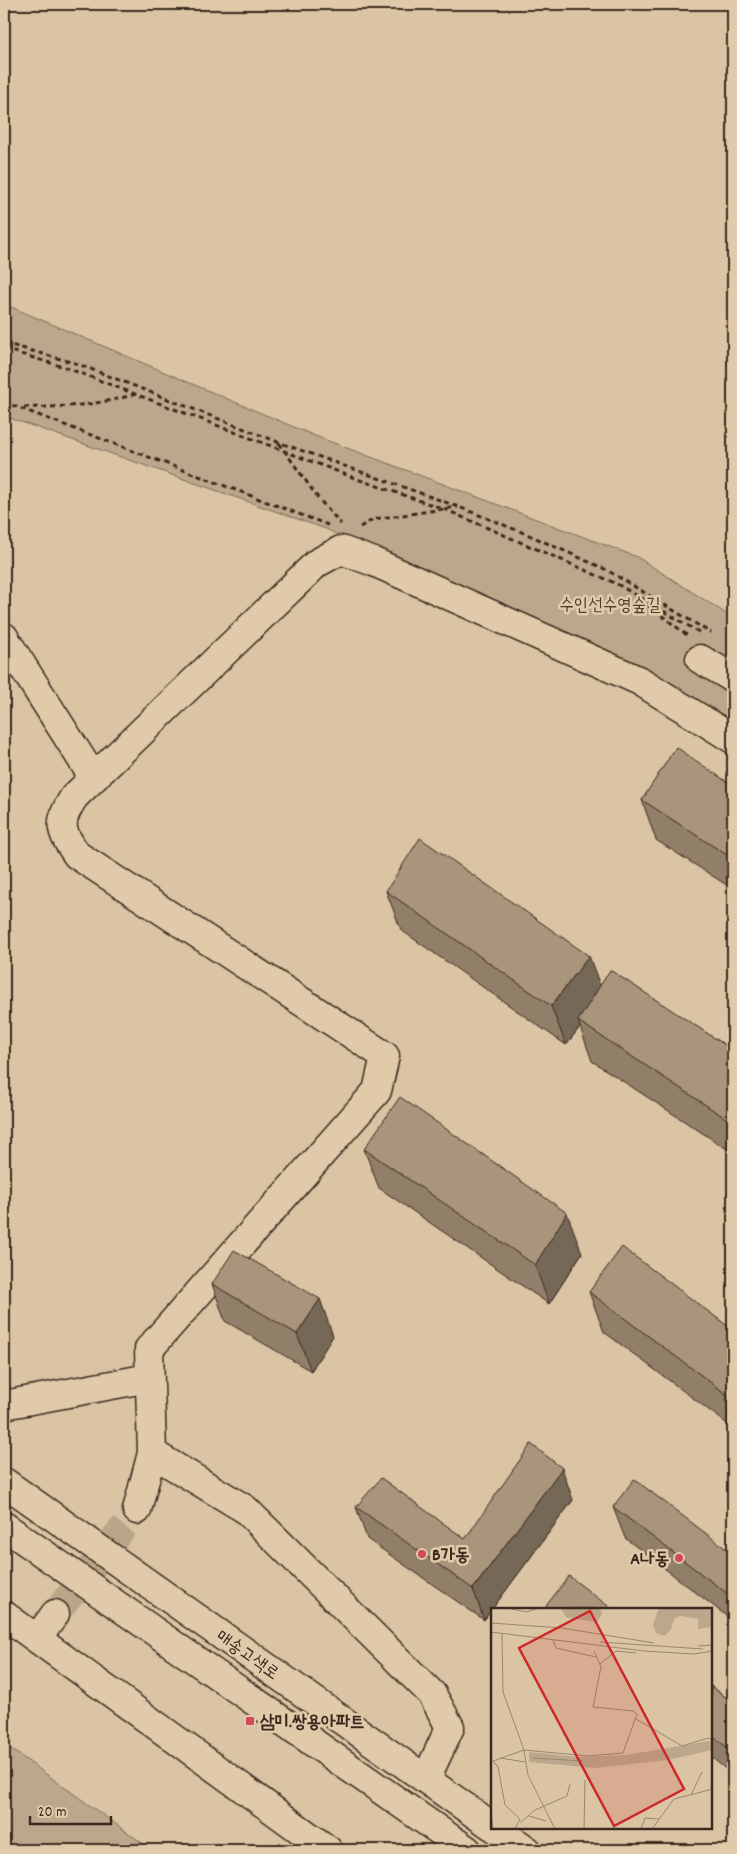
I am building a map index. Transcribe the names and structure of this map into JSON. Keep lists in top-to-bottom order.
{
  "streets": {
    "street": ["매송고색로"]
  },
  "parks": ["수인선수영숲길"],
  "places": {
    "other": ["B가동", "A나동"],
    "transit": ["삼미.쌍용아파트"]
  },
  "scale_bar": "20 m"
}
